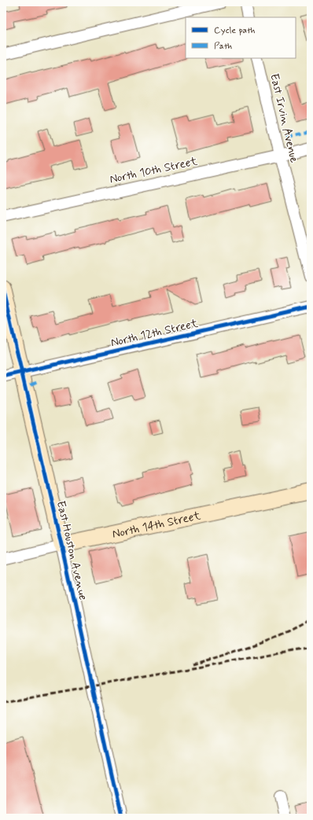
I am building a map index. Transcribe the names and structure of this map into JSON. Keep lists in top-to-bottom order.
{
  "streets": {
    "street": [
      "East Irvin Avenue",
      "North 10th Street",
      "North 12th Street",
      "North 14th Street",
      "East Houston Avenue"
    ]
  },
  "crossings": [
    ["East Irvin Avenue", "North 10th Street"],
    ["North 12th Street", "East Houston Avenue"],
    ["North 14th Street", "East Houston Avenue"]
  ],
  "legend": ["Cycle path", "Path"]
}
